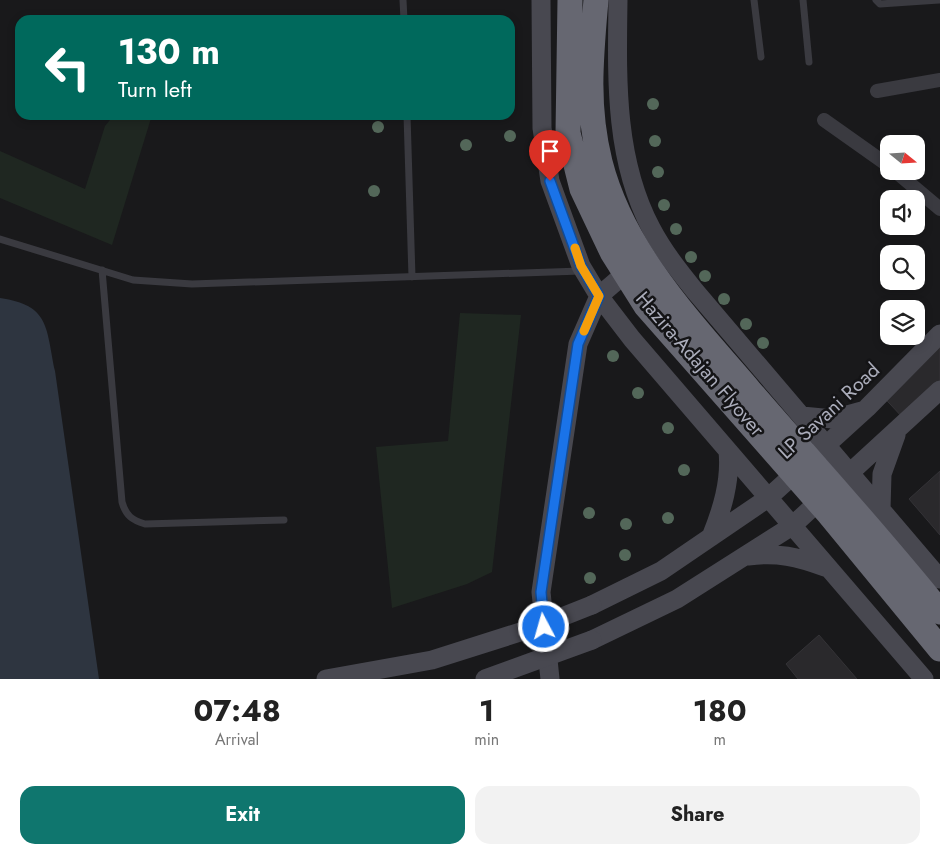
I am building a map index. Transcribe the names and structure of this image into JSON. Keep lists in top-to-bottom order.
{
  "streets": {
    "highway": ["Hazira-Adajan Flyover"],
    "street": ["LP Savani Road"]
  },
  "north": "right",
  "page": {
    "turn": ["130 m", "Turn left"],
    "eta": [
      "07:48",
      "Arrival",
      "1",
      "min",
      "180",
      "m"
    ],
    "buttons": ["Exit", "Share"]
  }
}
